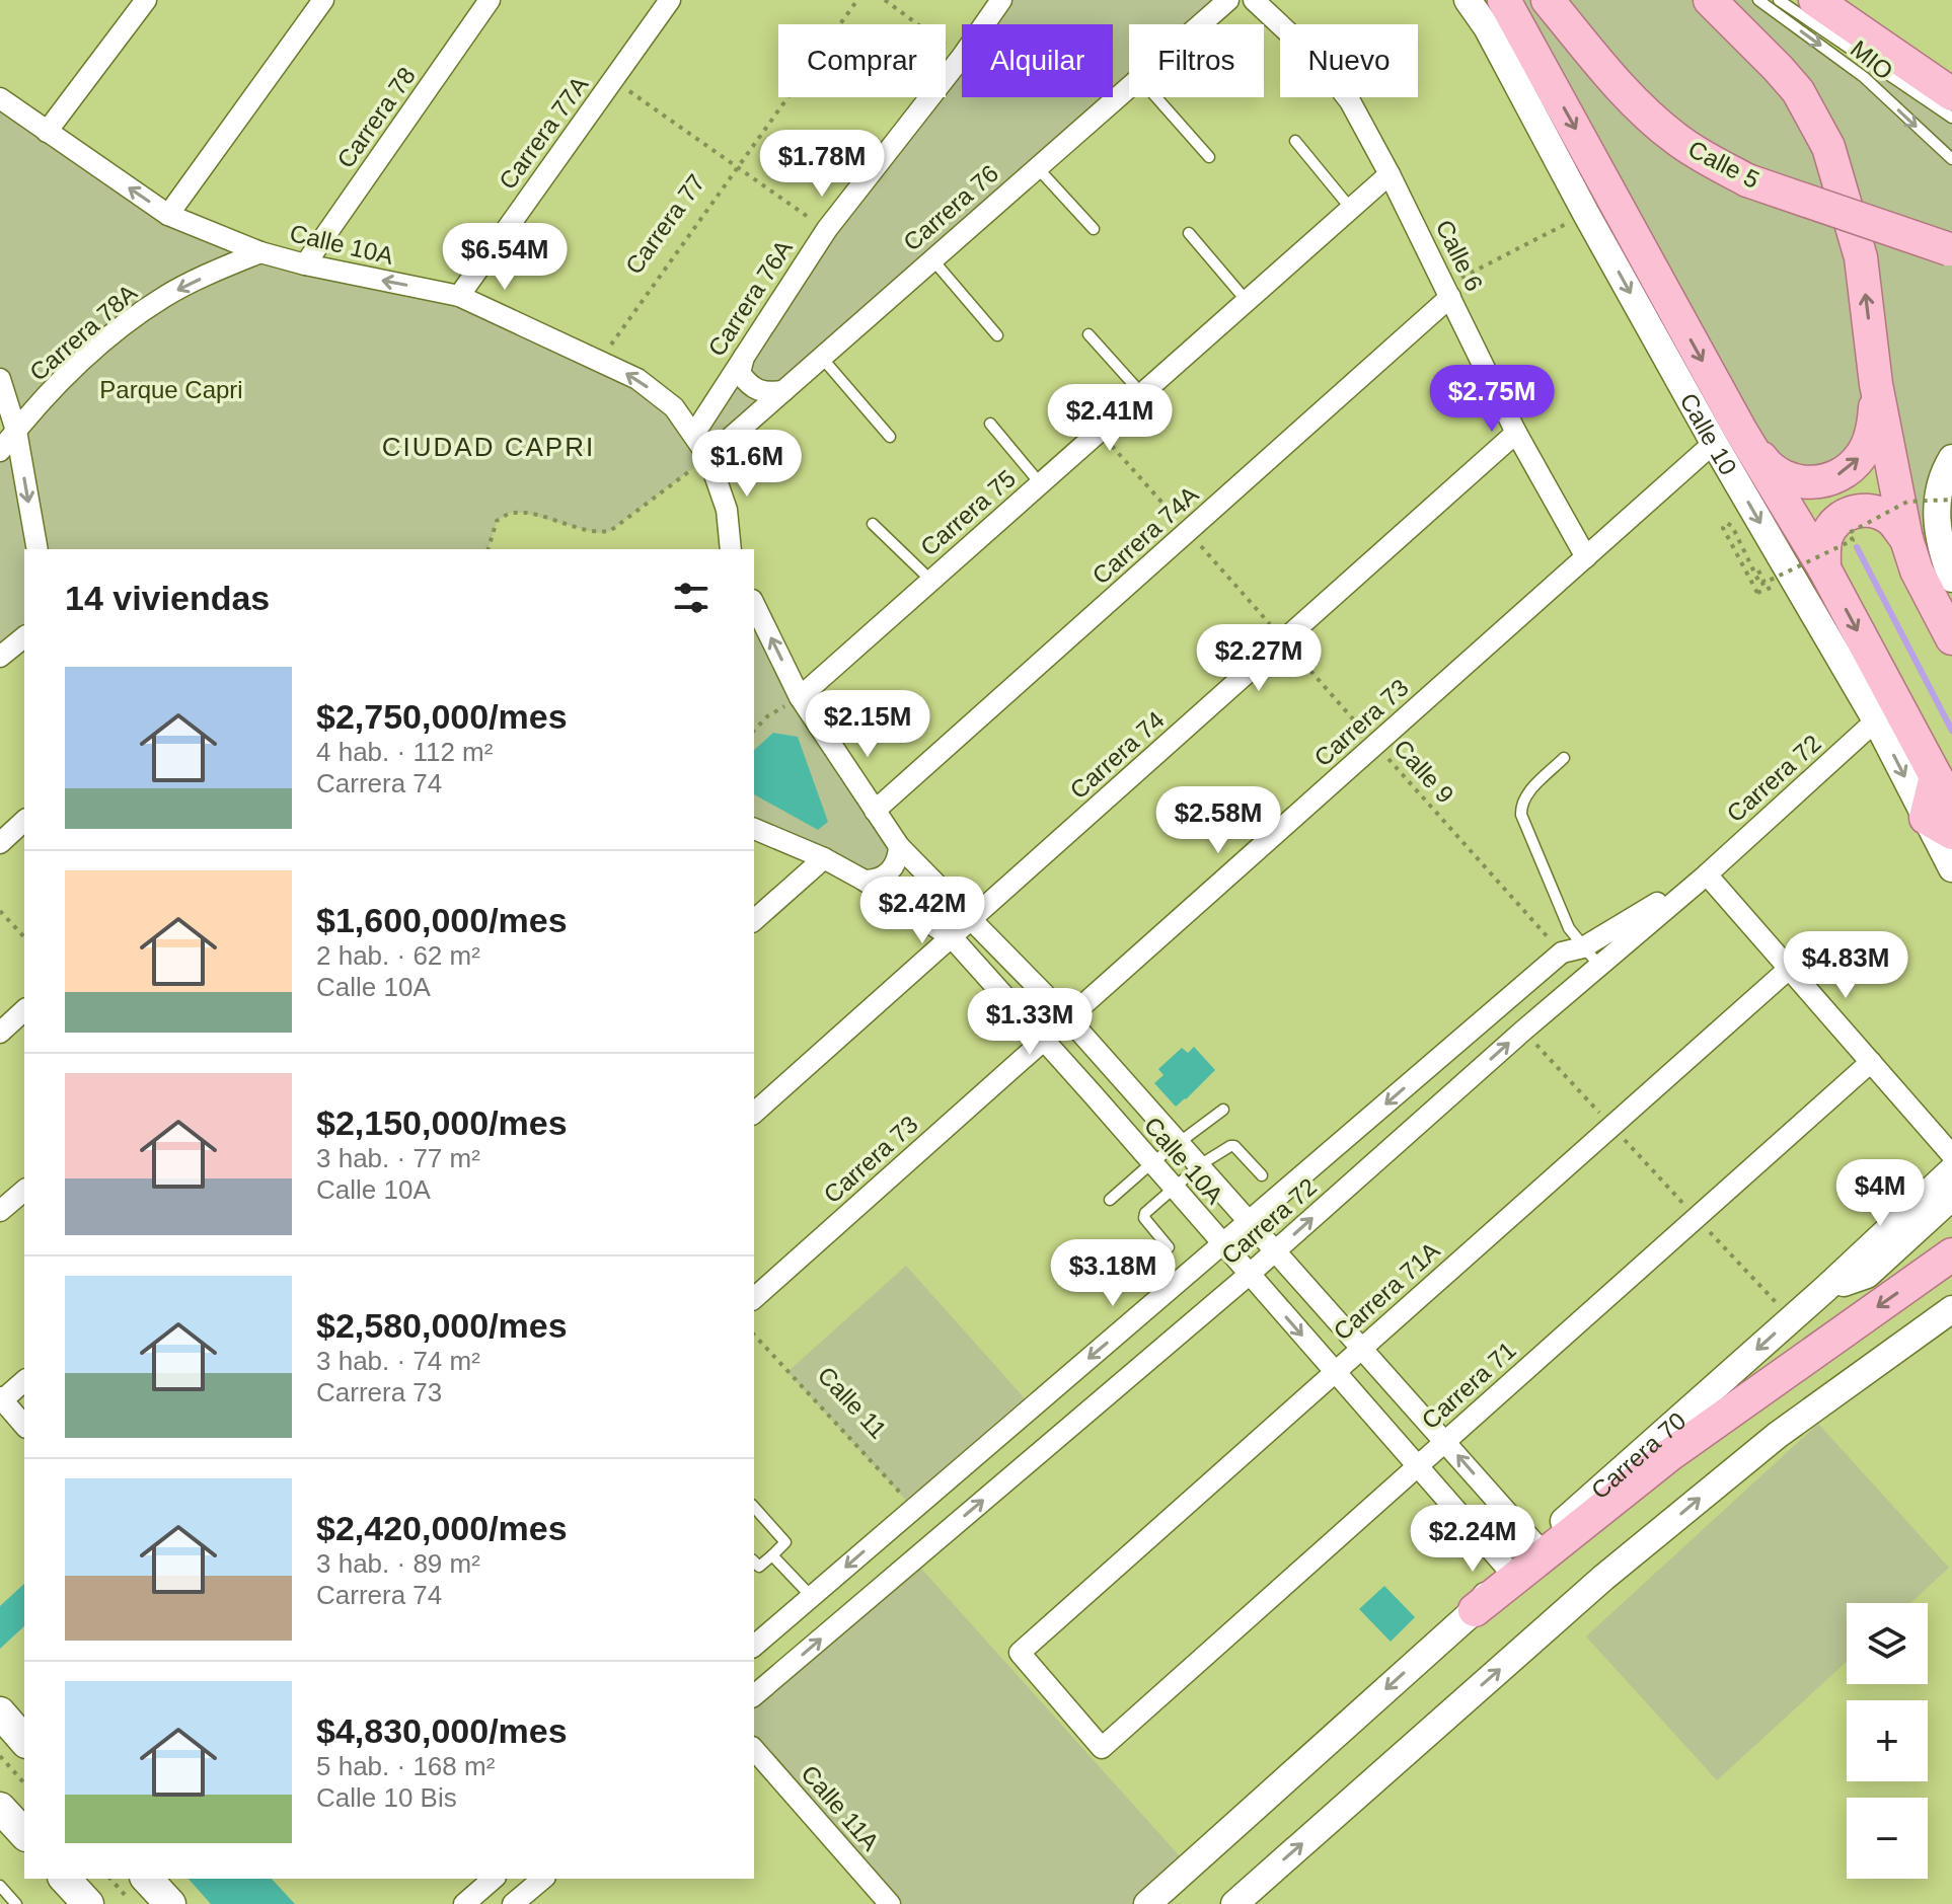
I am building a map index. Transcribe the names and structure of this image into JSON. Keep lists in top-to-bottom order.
{
  "streets": {
    "main road": ["Calle 5", "Calle 10"],
    "street": [
      "Carrera 78",
      "Carrera 77A",
      "Carrera 76",
      "Calle 10A",
      "Calle 6",
      "Carrera 76A",
      "Carrera 78A",
      "Carrera 75",
      "Carrera 74A",
      "Carrera 73",
      "Carrera 74",
      "Carrera 72",
      "Carrera 71A",
      "Carrera 71",
      "Carrera 70",
      "Calle 11A"
    ],
    "lane": ["MIO"],
    "path": ["Carrera 77", "Calle 9", "Calle 11"]
  },
  "crossings": [
    ["Carrera 78", "Calle 10A"],
    ["Carrera 77A", "Calle 10A"],
    ["Carrera 76", "Calle 10A"],
    ["Carrera 77", "Calle 10A"],
    ["Calle 10A", "Carrera 76A"],
    ["Calle 10A", "Carrera 78A"],
    ["Calle 10A", "Carrera 75"],
    ["Calle 10A", "Carrera 74A"],
    ["Calle 10A", "Carrera 73"],
    ["Calle 10A", "Carrera 74"],
    ["Calle 10A", "Carrera 72"],
    ["Calle 10A", "Carrera 71A"],
    ["Calle 10A", "Carrera 71"],
    ["Calle 10A", "Carrera 70"],
    ["Calle 6", "Carrera 75"],
    ["Calle 6", "Carrera 74A"],
    ["Calle 6", "Carrera 73"],
    ["Calle 6", "Carrera 74"],
    ["Calle 10", "Carrera 73"],
    ["Calle 10", "Carrera 72"],
    ["Carrera 75", "Calle 9"],
    ["Carrera 74A", "Calle 9"],
    ["Carrera 73", "Calle 9"],
    ["Carrera 74", "Calle 9"],
    ["Calle 9", "Carrera 72"],
    ["Carrera 72", "Calle 11"],
    ["Carrera 71A", "Carrera 71"]
  ],
  "one_way": ["Carrera 78A", "Calle 10"],
  "districts": ["CIUDAD CAPRI"],
  "parks": ["Parque Capri"],
  "page": {
    "chip": [
      "Comprar",
      "Alquilar",
      "Filtros",
      "Nuevo"
    ],
    "price": [
      "$1.78M",
      "$6.54M",
      "$2.75M",
      "$2.41M",
      "$1.6M",
      "$2.27M",
      "$2.15M",
      "$2.58M",
      "$2.42M",
      "$4.83M",
      "$1.33M",
      "$4M",
      "$3.18M",
      "$2.24M"
    ],
    "heading": "14 viviendas",
    "list": [
      {
        "name": "$2,750,000/mes",
        "note": "4 hab. · 112 m² · Carrera 74"
      },
      {
        "name": "$1,600,000/mes",
        "note": "2 hab. · 62 m² · Calle 10A"
      },
      {
        "name": "$2,150,000/mes",
        "note": "3 hab. · 77 m² · Calle 10A"
      },
      {
        "name": "$2,580,000/mes",
        "note": "3 hab. · 74 m² · Carrera 73"
      },
      {
        "name": "$2,420,000/mes",
        "note": "3 hab. · 89 m² · Carrera 74"
      },
      {
        "name": "$4,830,000/mes",
        "note": "5 hab. · 168 m² · Calle 10 Bis"
      }
    ],
    "map_buttons": ["+", "−"]
  }
}
